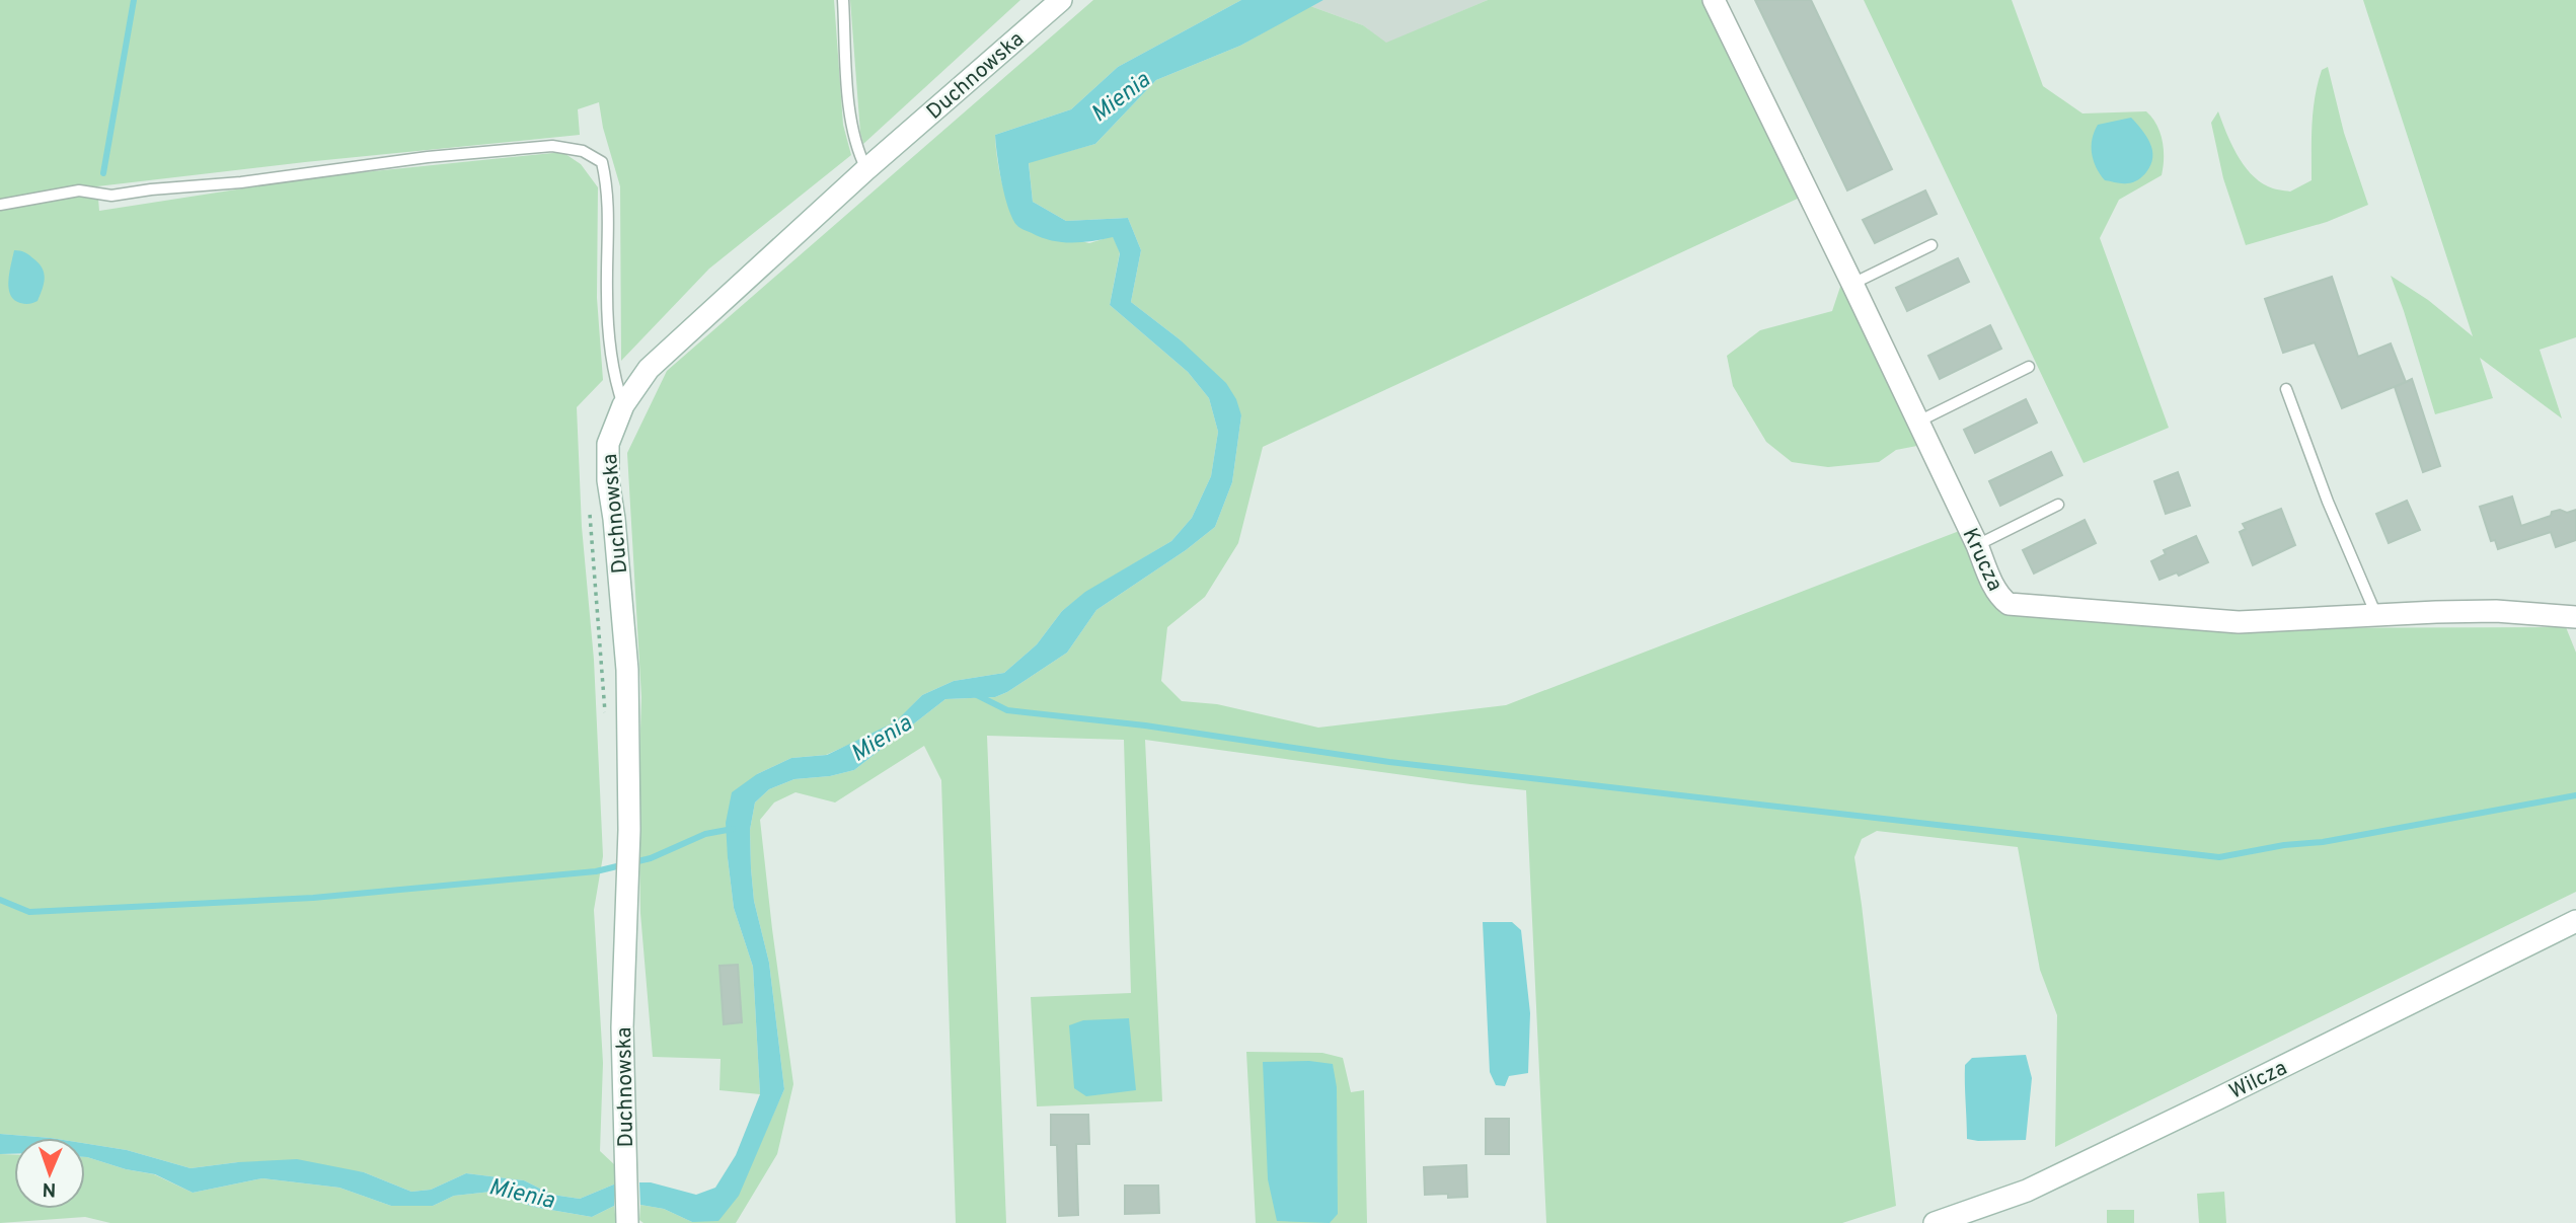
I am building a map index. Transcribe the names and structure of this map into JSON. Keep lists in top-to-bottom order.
{
  "streets": {
    "street": ["Duchnowska", "Krucza", "Wilcza"]
  },
  "water": ["Mienia"],
  "north": "bottom"
}
